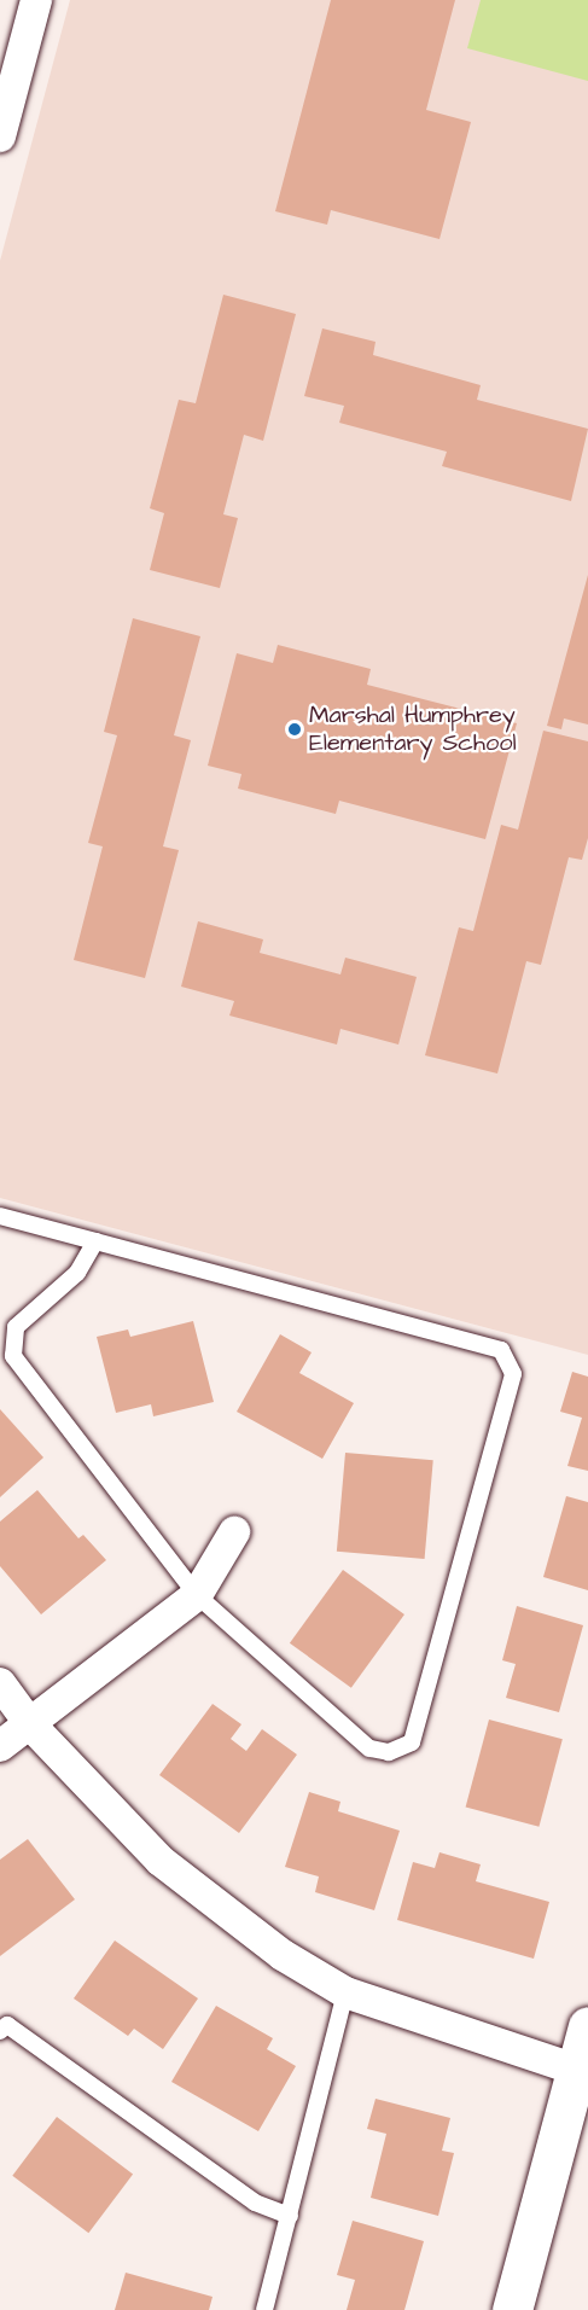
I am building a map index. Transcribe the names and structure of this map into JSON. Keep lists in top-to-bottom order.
{
  "places": ["Marshal Humphrey Elementary School"]
}
